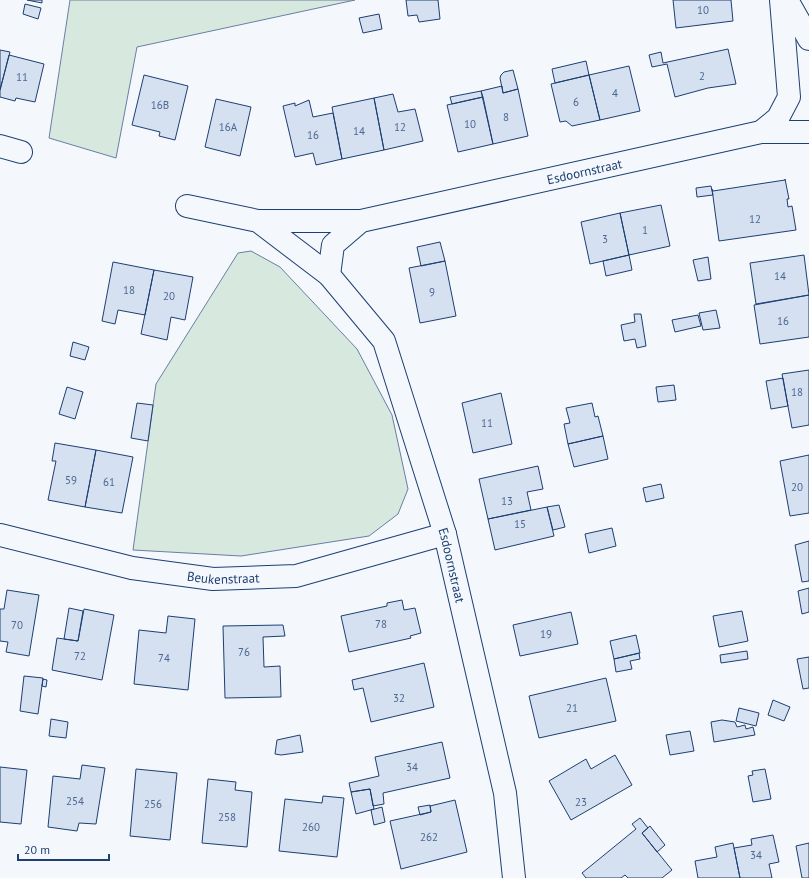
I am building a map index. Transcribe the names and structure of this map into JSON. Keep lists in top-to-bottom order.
{
  "streets": {
    "street": ["Esdoornstraat", "Beukenstraat"]
  },
  "crossings": [
    ["Esdoornstraat", "Beukenstraat"]
  ],
  "house_numbers": [
    "10",
    "2",
    "11",
    "4",
    "6",
    "16B",
    "8",
    "10",
    "16A",
    "12",
    "14",
    "16",
    "12",
    "1",
    "3",
    "14",
    "18",
    "9",
    "20",
    "16",
    "18",
    "11",
    "59",
    "61",
    "20",
    "13",
    "15",
    "78",
    "70",
    "19",
    "76",
    "72",
    "74",
    "32",
    "21",
    "34",
    "254",
    "23",
    "256",
    "258",
    "260",
    "262",
    "34"
  ],
  "scale_bar": "20 m"
}
